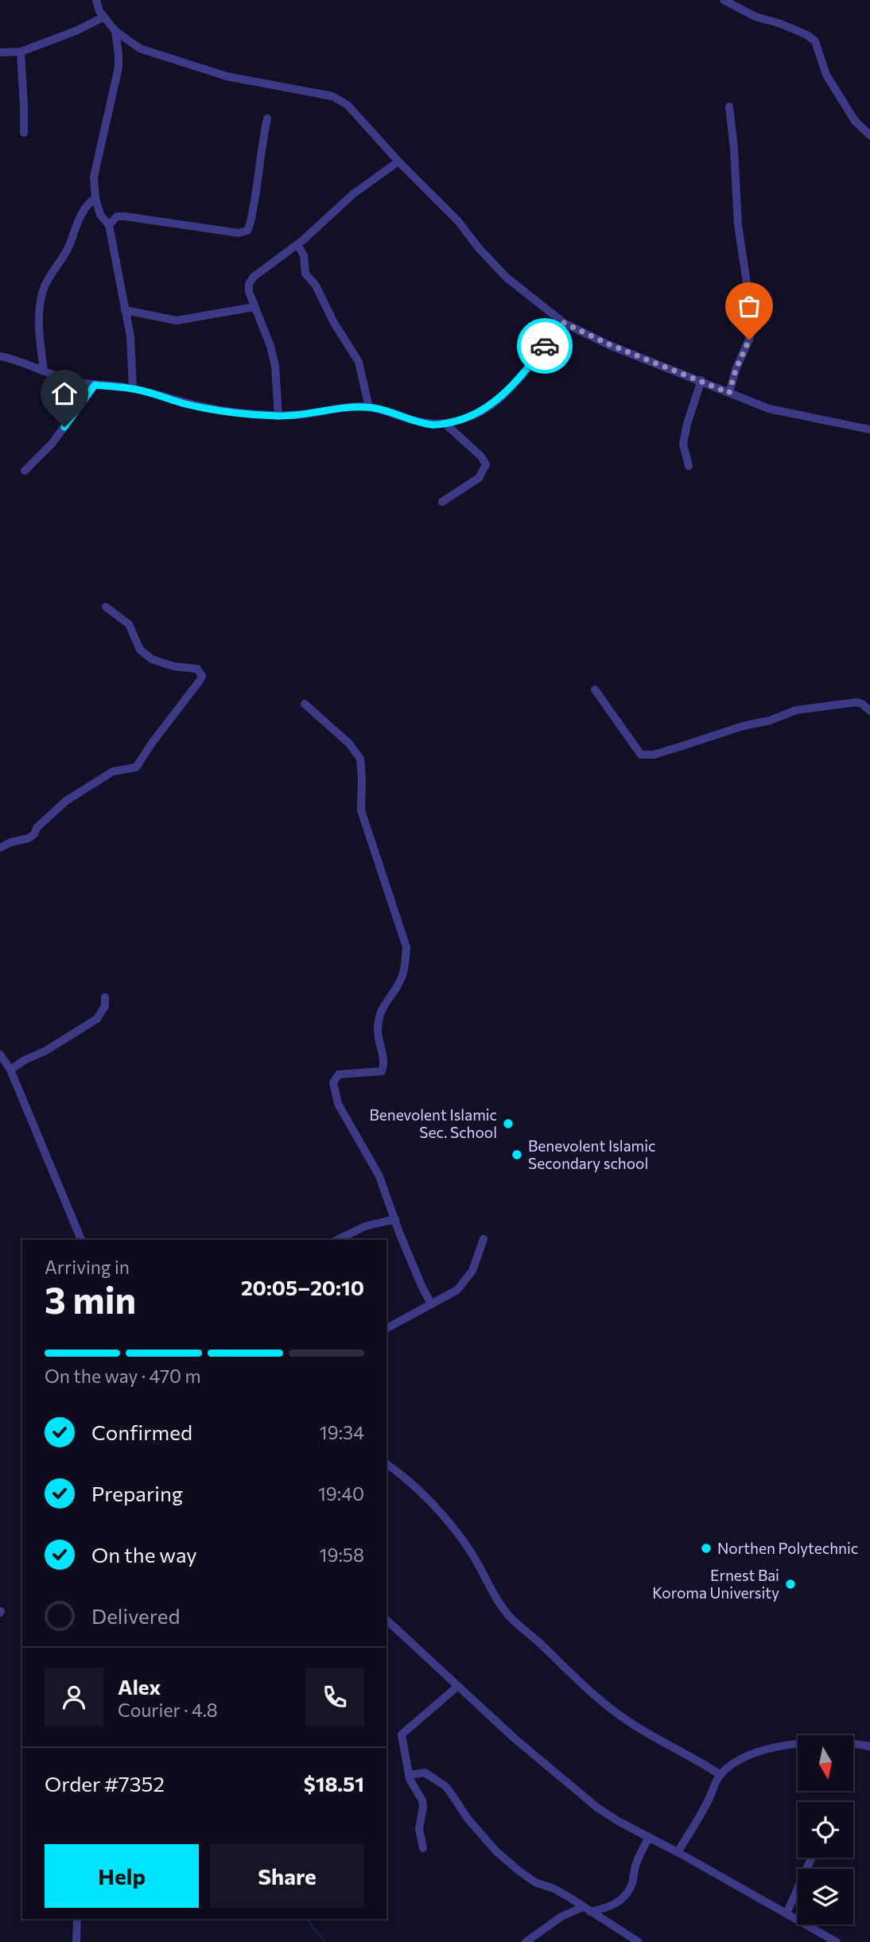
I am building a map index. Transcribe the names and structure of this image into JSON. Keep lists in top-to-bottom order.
{
  "places": [
    "Benevolent Islamic Sec. School",
    "Benevolent Islamic Secondary school",
    "Northen Polytechnic",
    "Ernest Bai Koroma University"
  ],
  "north": "bottom",
  "page": {
    "heading": ["3 min", "Arriving in", "20:05–20:10"],
    "panel": [
      "Alex",
      "Courier · 4.8",
      "Order #7352",
      "$18.51"
    ],
    "bar": "On the way · 470 m",
    "list": [
      ["Confirmed", "19:34"],
      ["Preparing", "19:40"],
      ["On the way", "19:58"],
      "Delivered"
    ],
    "buttons": ["Help", "Share"]
  }
}
